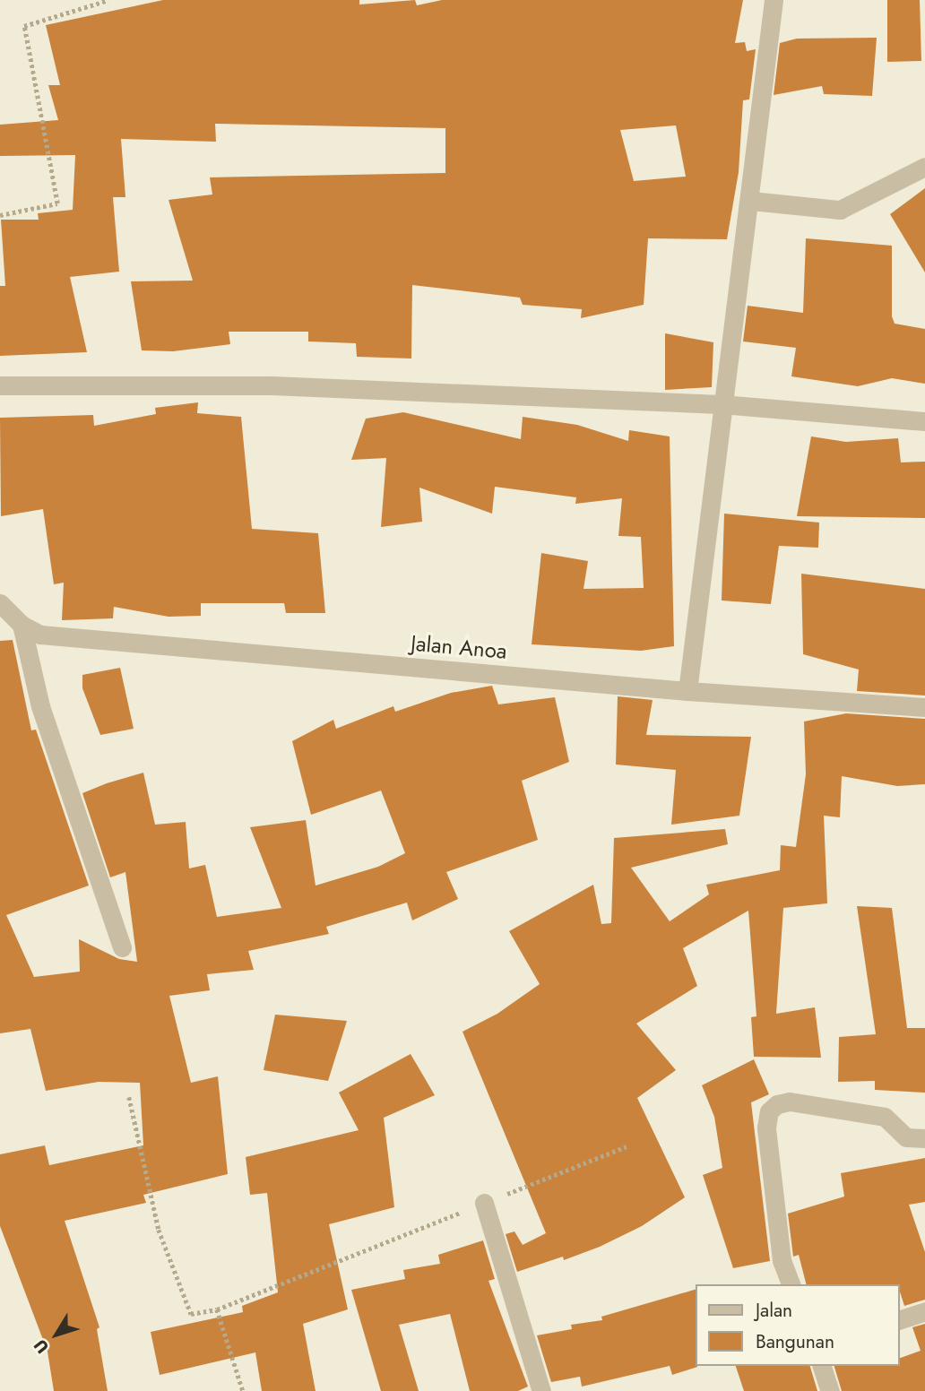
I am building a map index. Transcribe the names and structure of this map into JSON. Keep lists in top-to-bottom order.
{
  "streets": {
    "street": ["Jalan Anoa"]
  },
  "legend": ["Jalan", "Bangunan"],
  "north": "bottom left"
}
